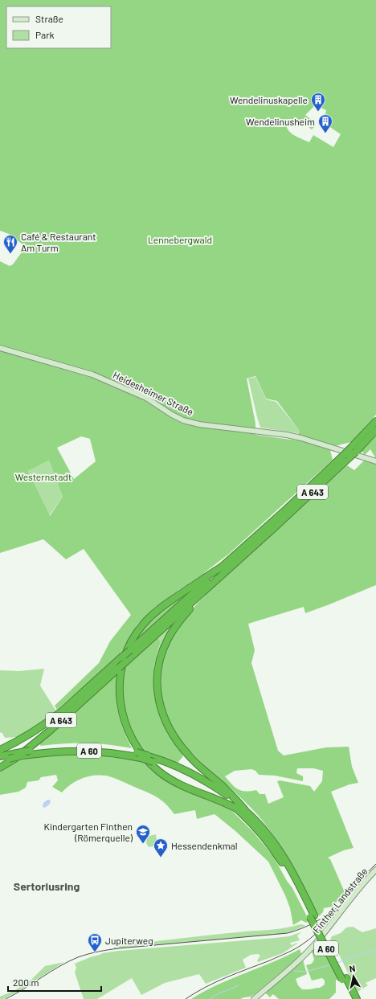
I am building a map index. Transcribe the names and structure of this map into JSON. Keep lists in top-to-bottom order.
{
  "streets": {
    "highway": ["A 643", "A 60"],
    "main road": ["Heidesheimer Straße", "Finther Landstraße"]
  },
  "districts": ["Sertoriusring"],
  "parks": ["Lennebergwald", "Westernstadt"],
  "places": {
    "building": ["Wendelinuskapelle", "Wendelinusheim"],
    "restaurant": ["Café & Restaurant Am Turm"],
    "school or university": ["Kindergarten Finthen (Römerquelle)"],
    "place": ["Hessendenkmal"],
    "bus stop": ["Jupiterweg"]
  },
  "legend": ["Straße", "Park"],
  "scale_bar": "200 m",
  "north": "top"
}
